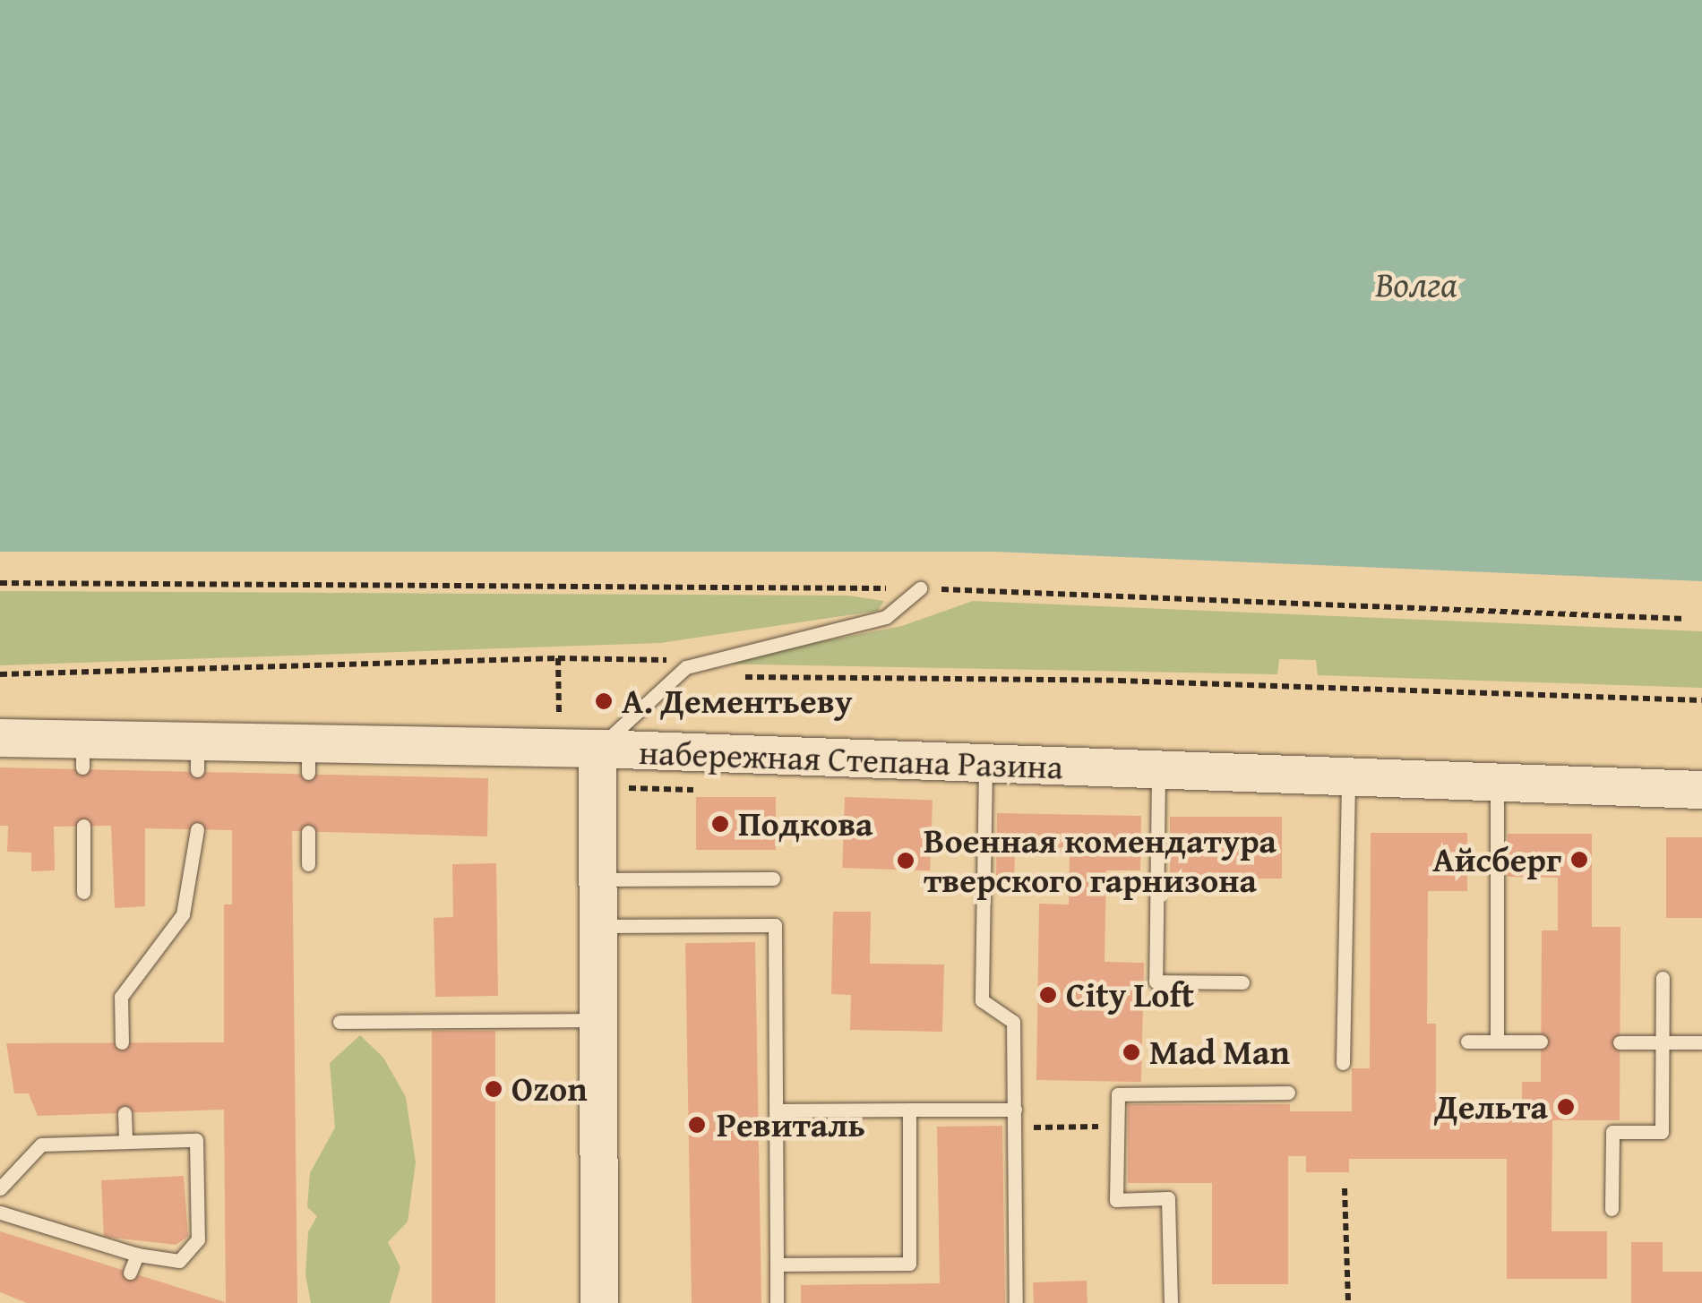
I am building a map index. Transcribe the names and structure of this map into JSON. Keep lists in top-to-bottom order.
{
  "streets": {
    "street": ["набережная Степана Разина"]
  },
  "water": ["Волга"],
  "places": [
    "А. Дементьеву",
    "Подкова",
    "Айсберг",
    "Военная комендатура тверского гарнизона",
    "City Loft",
    "Mad Man",
    "Ozon",
    "Дельта",
    "Ревиталь"
  ]
}
